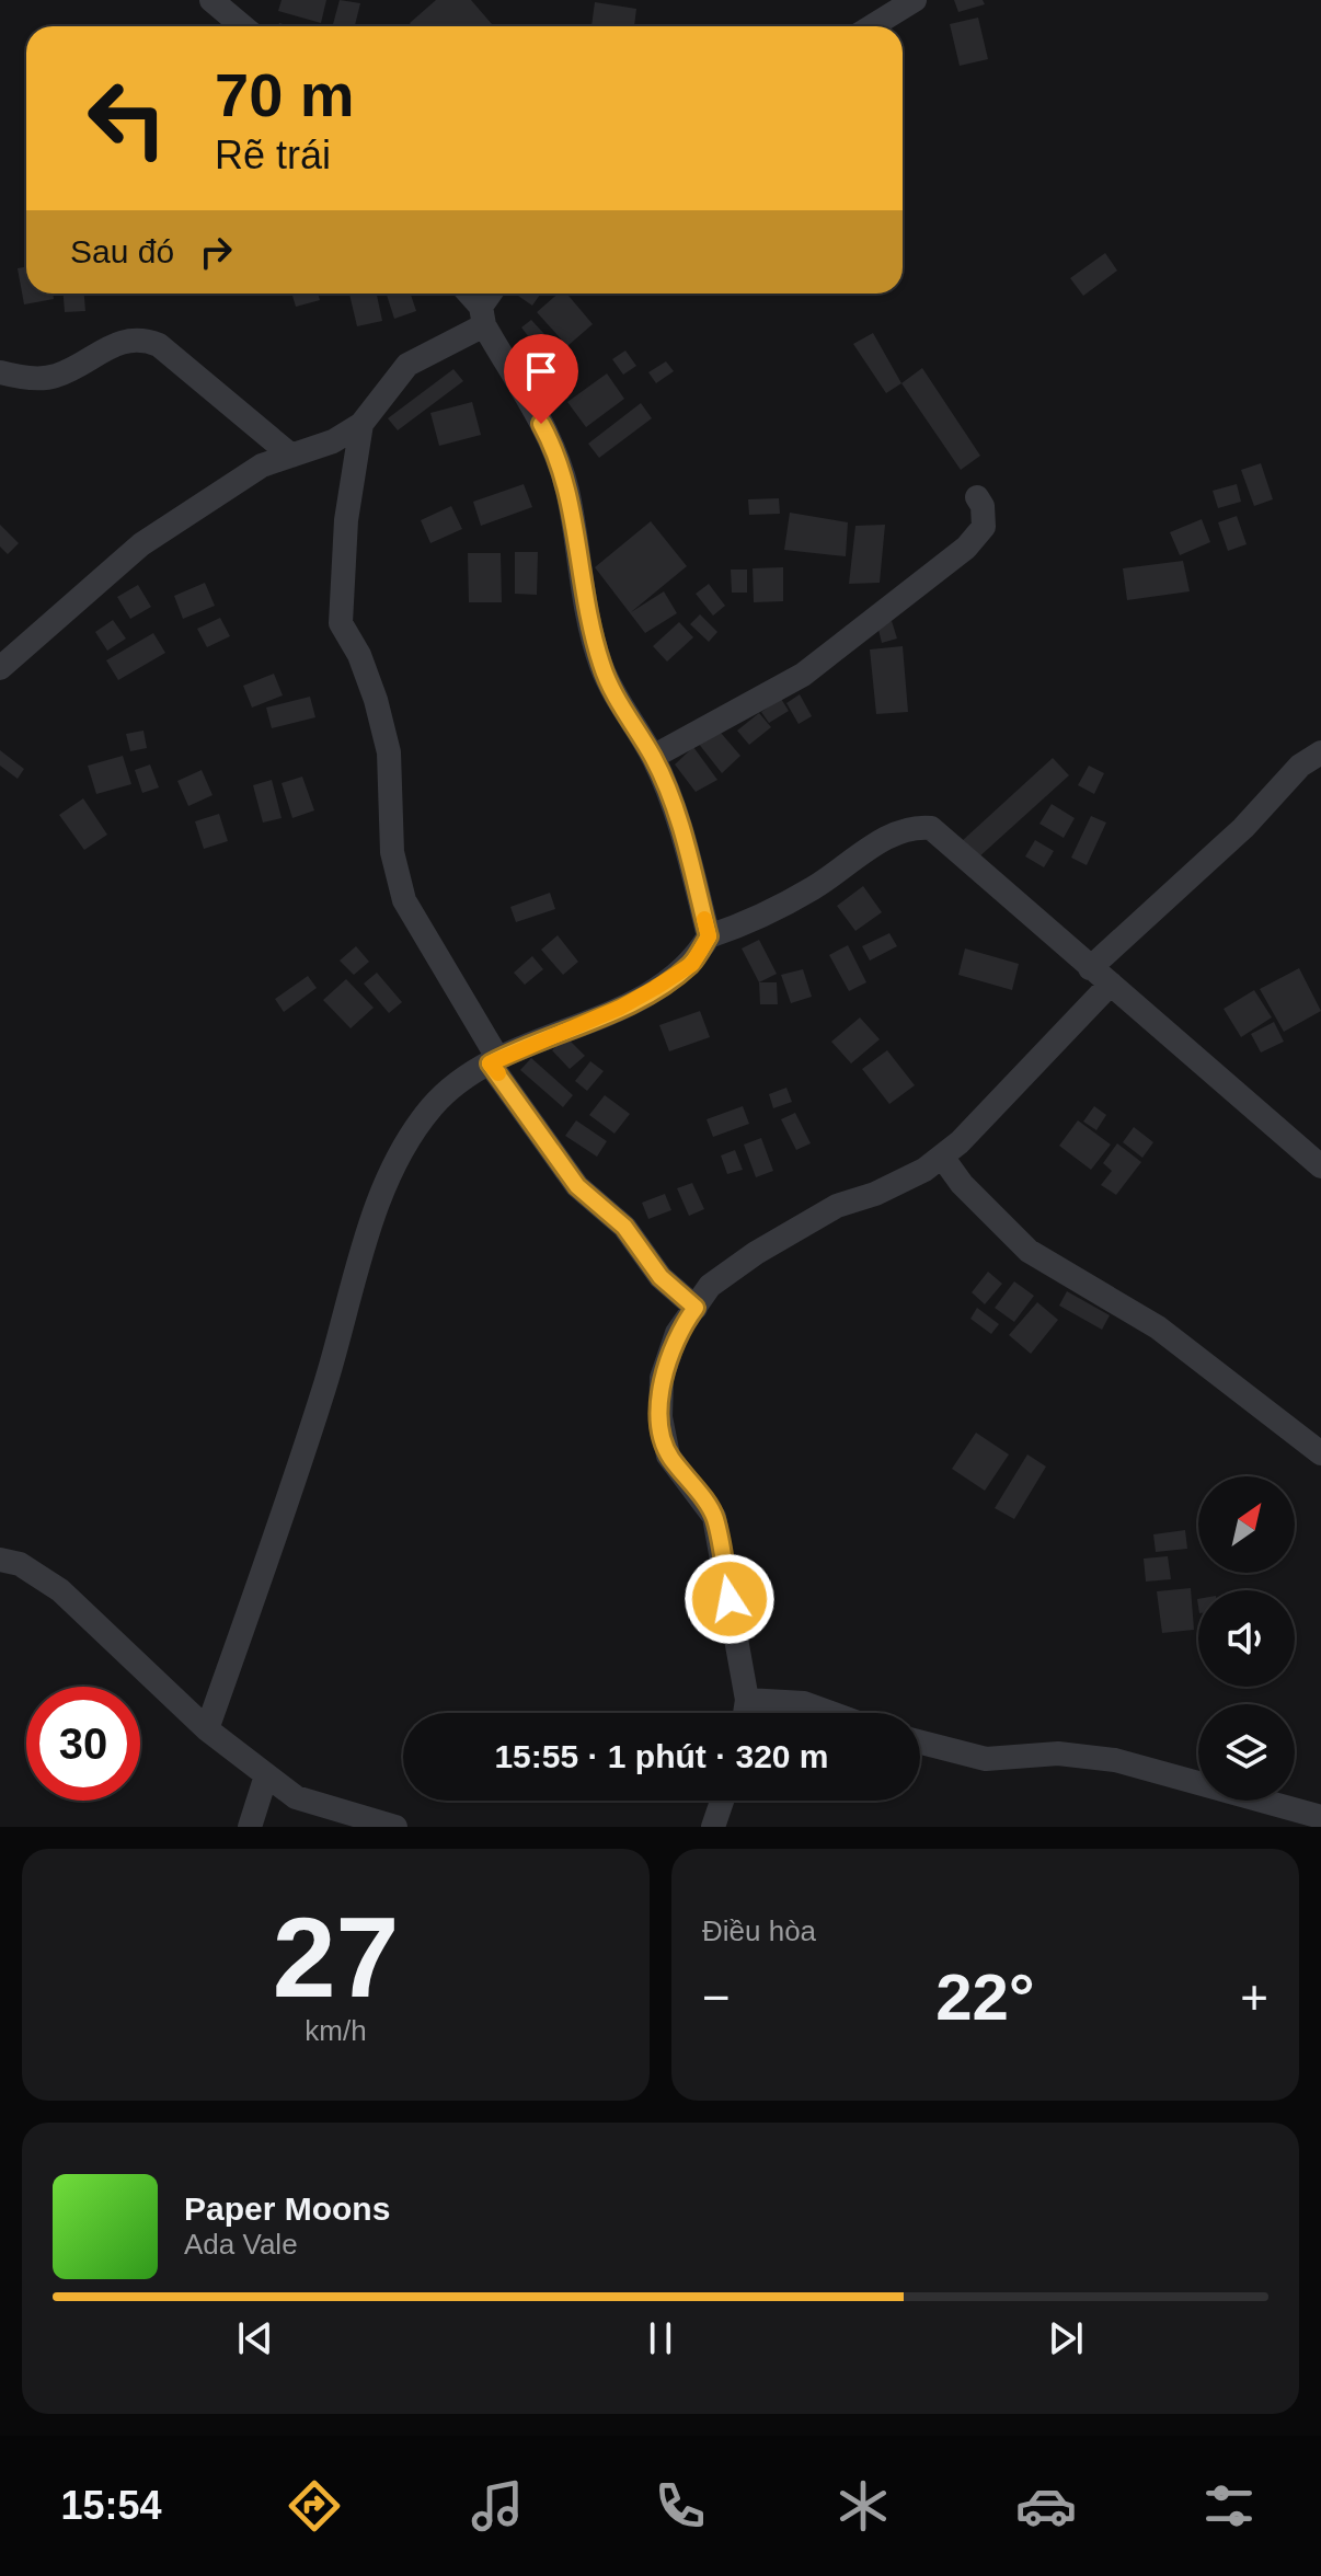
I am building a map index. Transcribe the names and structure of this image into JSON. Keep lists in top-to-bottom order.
{
  "north": "top right",
  "page": {
    "turn": ["70 m", "Rẽ trái"],
    "then": "Sau đó",
    "limit": "30",
    "trip": "15:55 · 1 phút · 320 m",
    "tile": [
      ["27", "km/h"],
      "Điều hòa"
    ],
    "heat": ["−", "22°", "+"],
    "song": ["Paper Moons", "Ada Vale"],
    "tabs": "15:54"
  }
}
